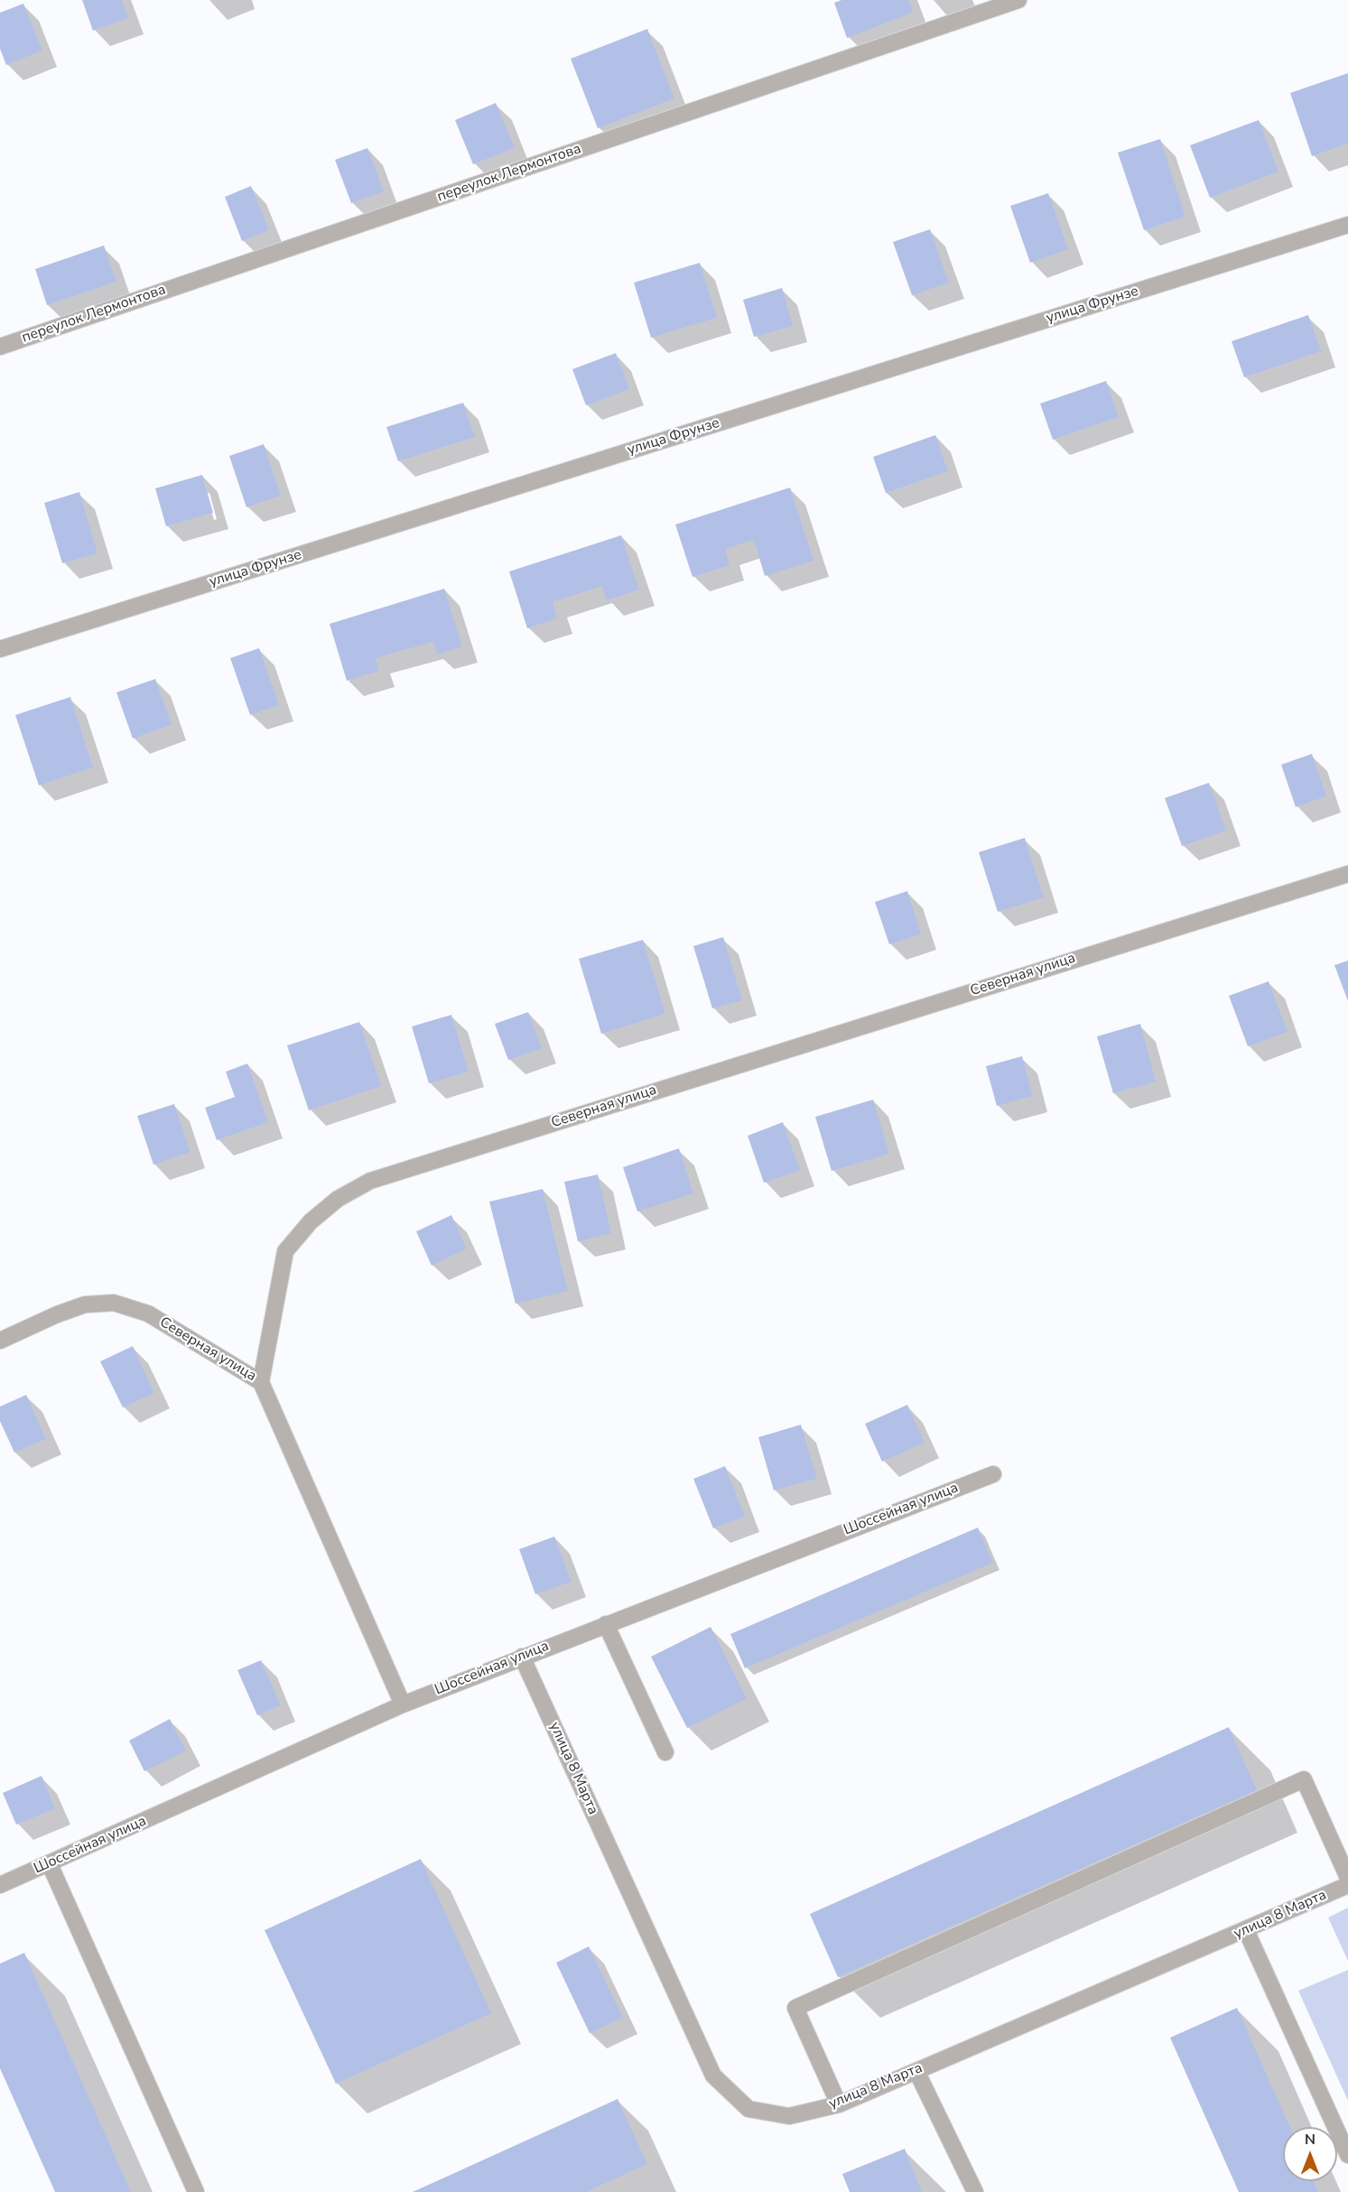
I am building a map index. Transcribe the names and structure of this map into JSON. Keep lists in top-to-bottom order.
{
  "streets": {
    "street": [
      "переулок Лермонтова",
      "улица Фрунзе",
      "Северная улица",
      "Шоссейная улица",
      "улица 8 Марта"
    ]
  },
  "crossings": [
    ["Шоссейная улица", "улица 8 Марта"]
  ],
  "north": "top"
}
